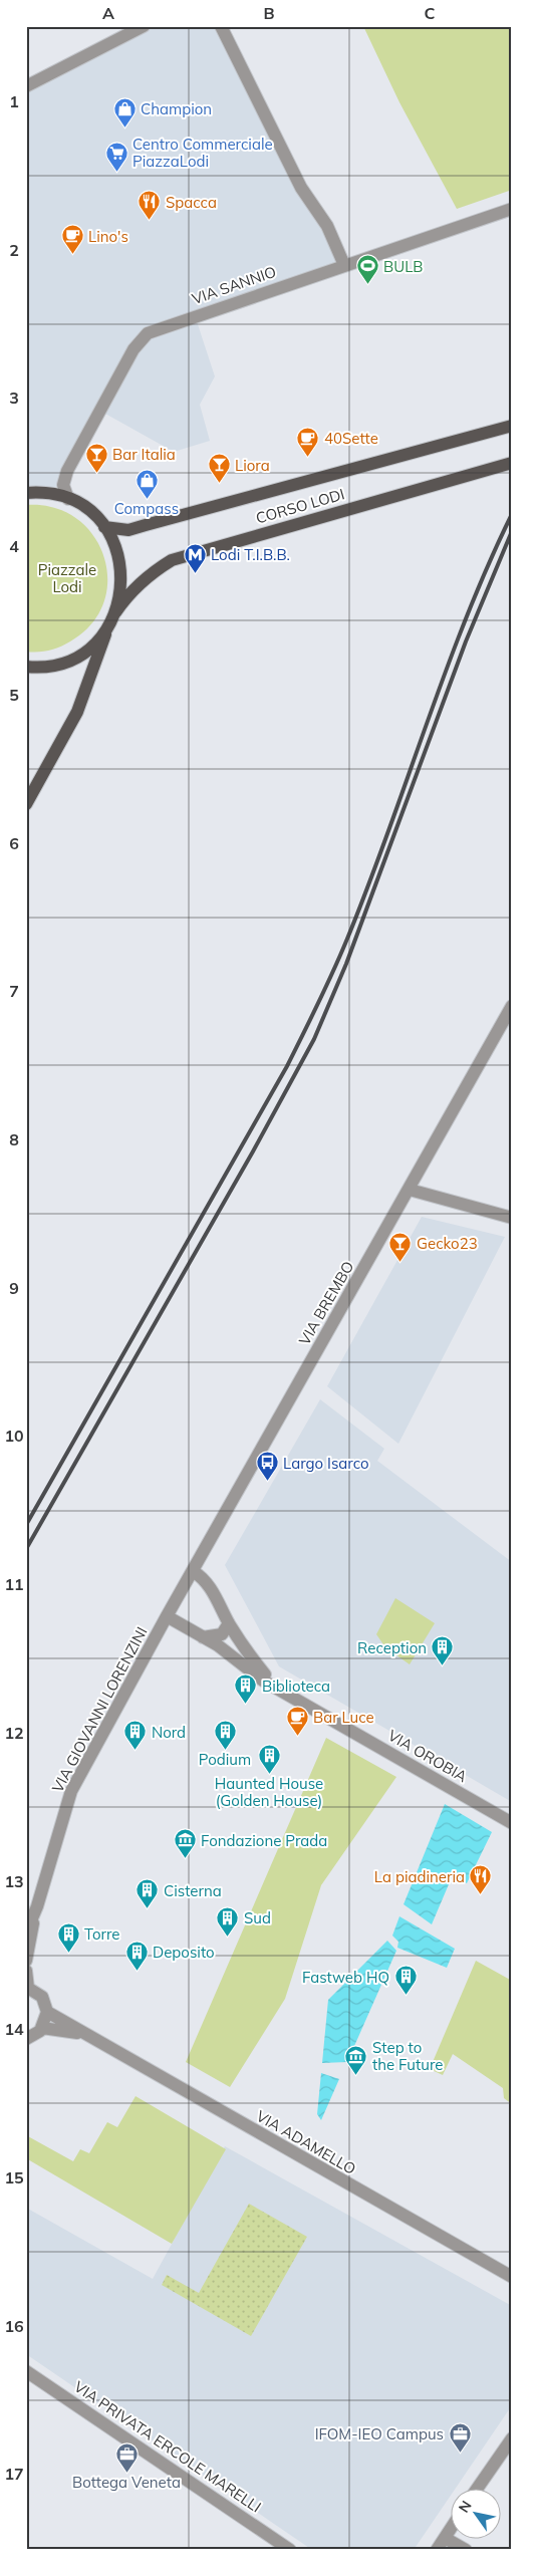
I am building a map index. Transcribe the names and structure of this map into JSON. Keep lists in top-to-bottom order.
{
  "streets": {
    "main road": ["CORSO LODI"],
    "street": [
      "VIA SANNIO",
      "VIA BREMBO",
      "VIA GIOVANNI LORENZINI",
      "VIA OROBIA",
      "VIA ADAMELLO",
      "VIA PRIVATA ERCOLE MARELLI"
    ]
  },
  "crossings": [
    ["VIA BREMBO", "VIA GIOVANNI LORENZINI"]
  ],
  "parks": ["Piazzale Lodi"],
  "places": {
    "shop": ["Champion", "Compass"],
    "supermarket": ["Centro Commerciale PiazzaLodi"],
    "restaurant": ["Spacca", "La piadineria"],
    "cafe": ["Lino's", "40Sette", "Bar Luce"],
    "sports": ["BULB"],
    "bar": ["Bar Italia", "Liora", "Gecko23"],
    "metro station": ["Lodi T.I.B.B."],
    "bus stop": ["Largo Isarco"],
    "building": [
      "Reception",
      "Biblioteca",
      "Podium",
      "Nord",
      "Haunted House (Golden House)",
      "Cisterna",
      "Sud",
      "Torre",
      "Deposito",
      "Fastweb HQ"
    ],
    "museum": ["Fondazione Prada", "Step to the Future"],
    "office": ["IFOM-IEO Campus", "Bottega Veneta"]
  },
  "north": "top left",
  "grid": {
    "columns": ["A", "B", "C"],
    "rows": [
      "1",
      "2",
      "3",
      "4",
      "5",
      "6",
      "7",
      "8",
      "9",
      "10",
      "11",
      "12",
      "13",
      "14",
      "15",
      "16",
      "17"
    ]
  }
}
